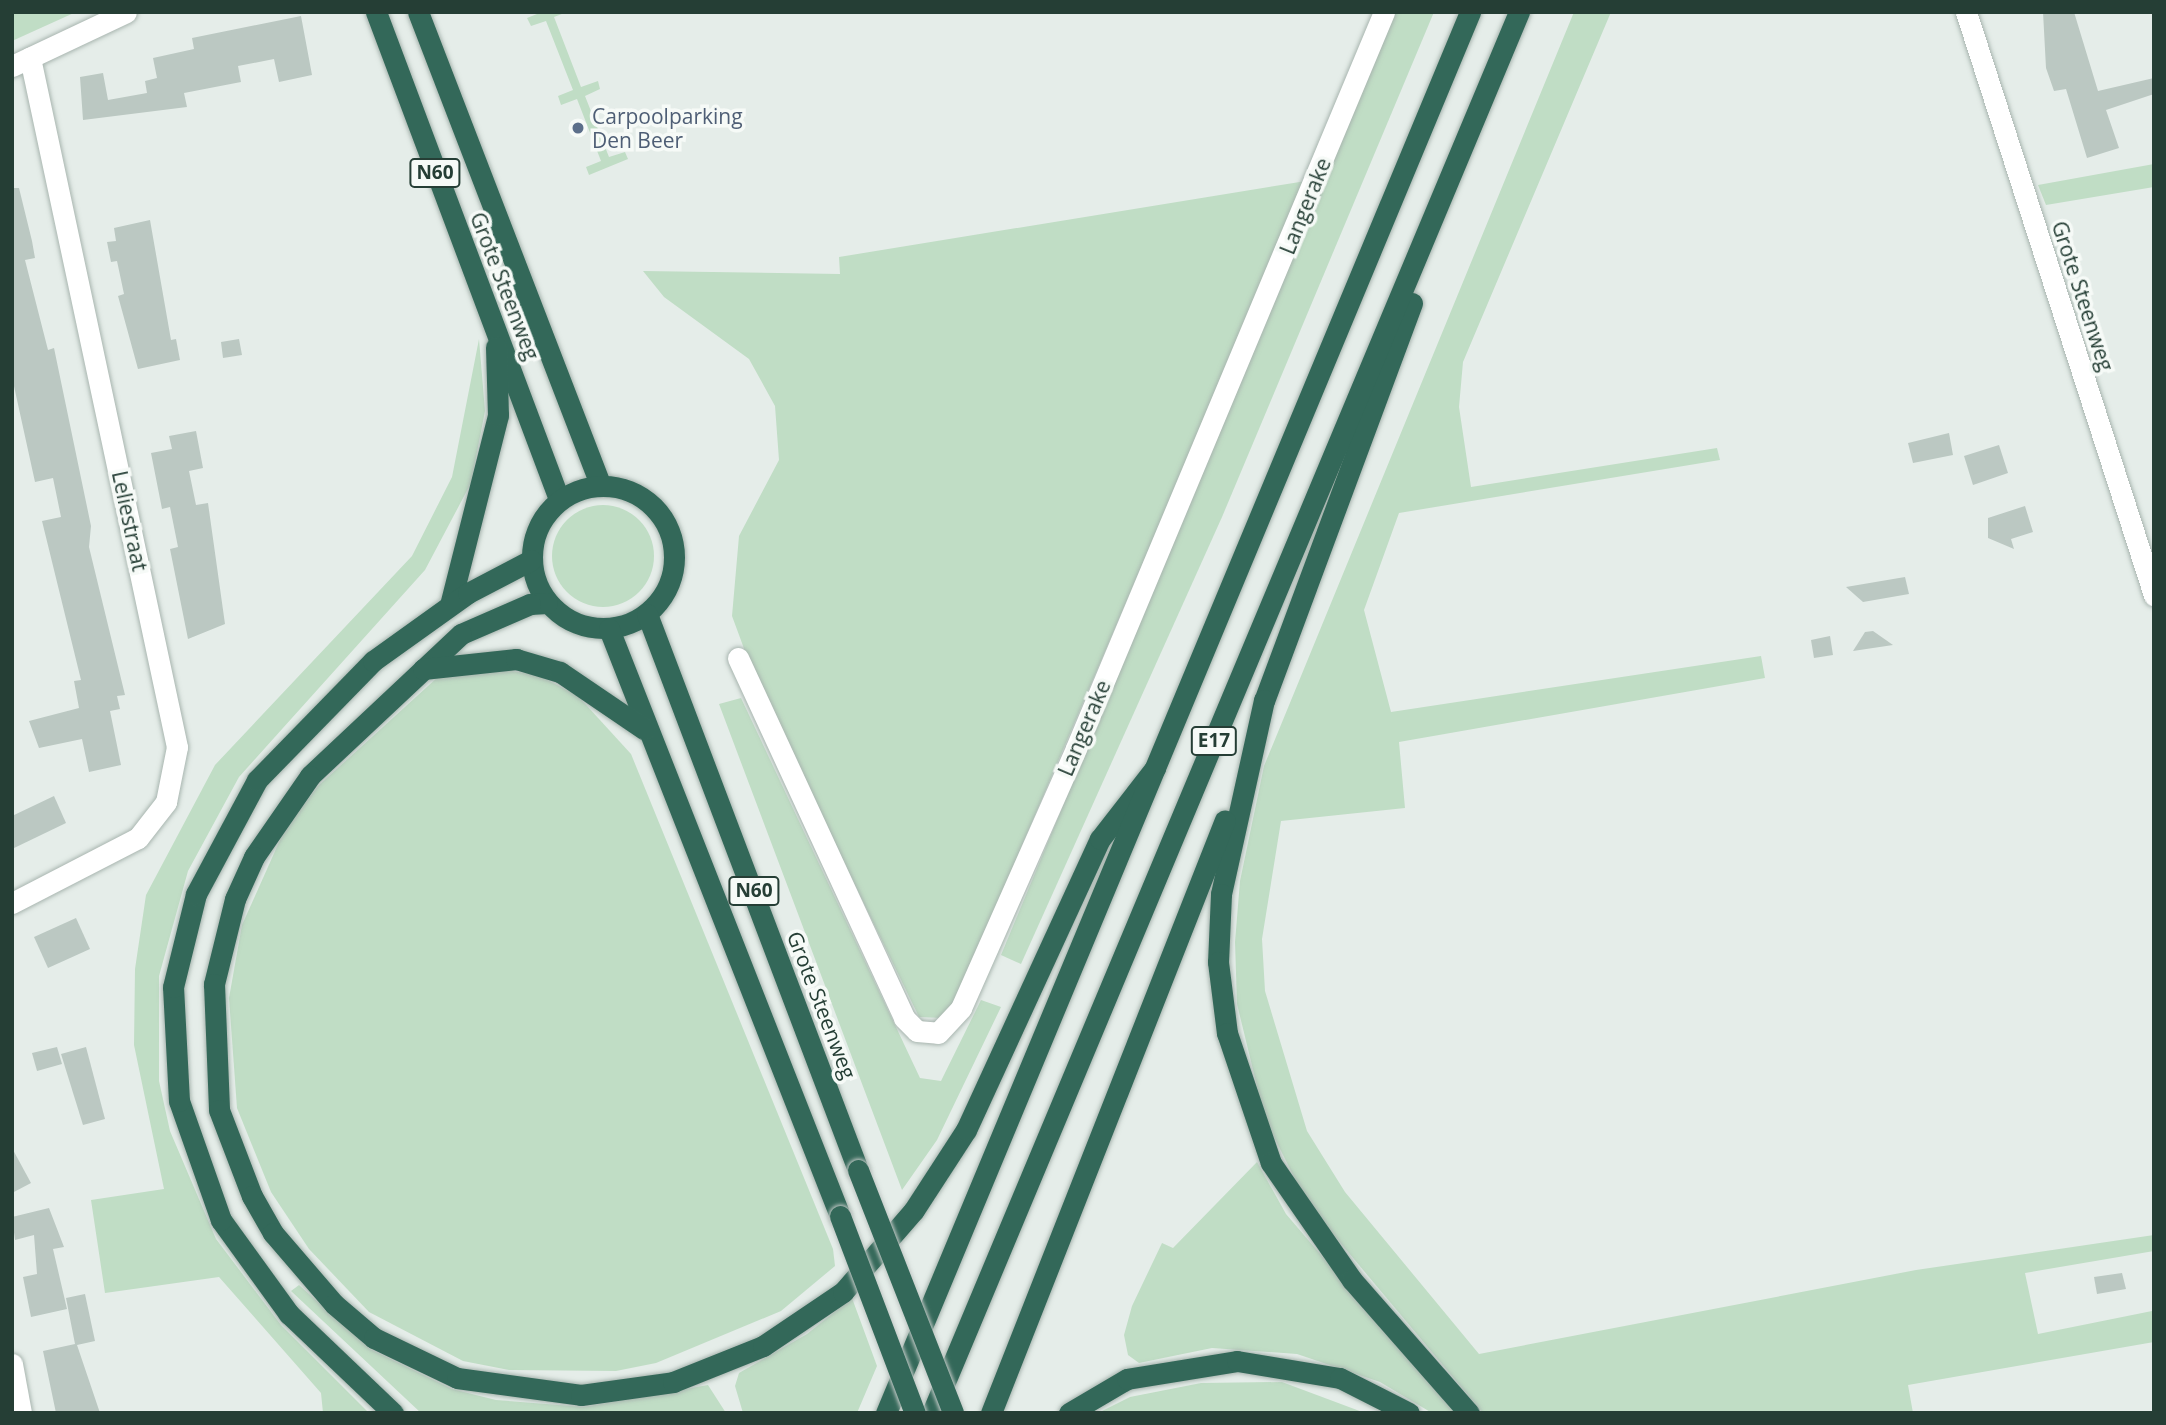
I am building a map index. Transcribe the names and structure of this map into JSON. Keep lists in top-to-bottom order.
{
  "streets": {
    "highway": ["N60", "Grote Steenweg", "E17"],
    "street": ["Langerake", "Leliestraat"]
  },
  "crossings": [
    ["N60", "Grote Steenweg"]
  ],
  "places": ["Carpoolparking Den Beer"]
}
